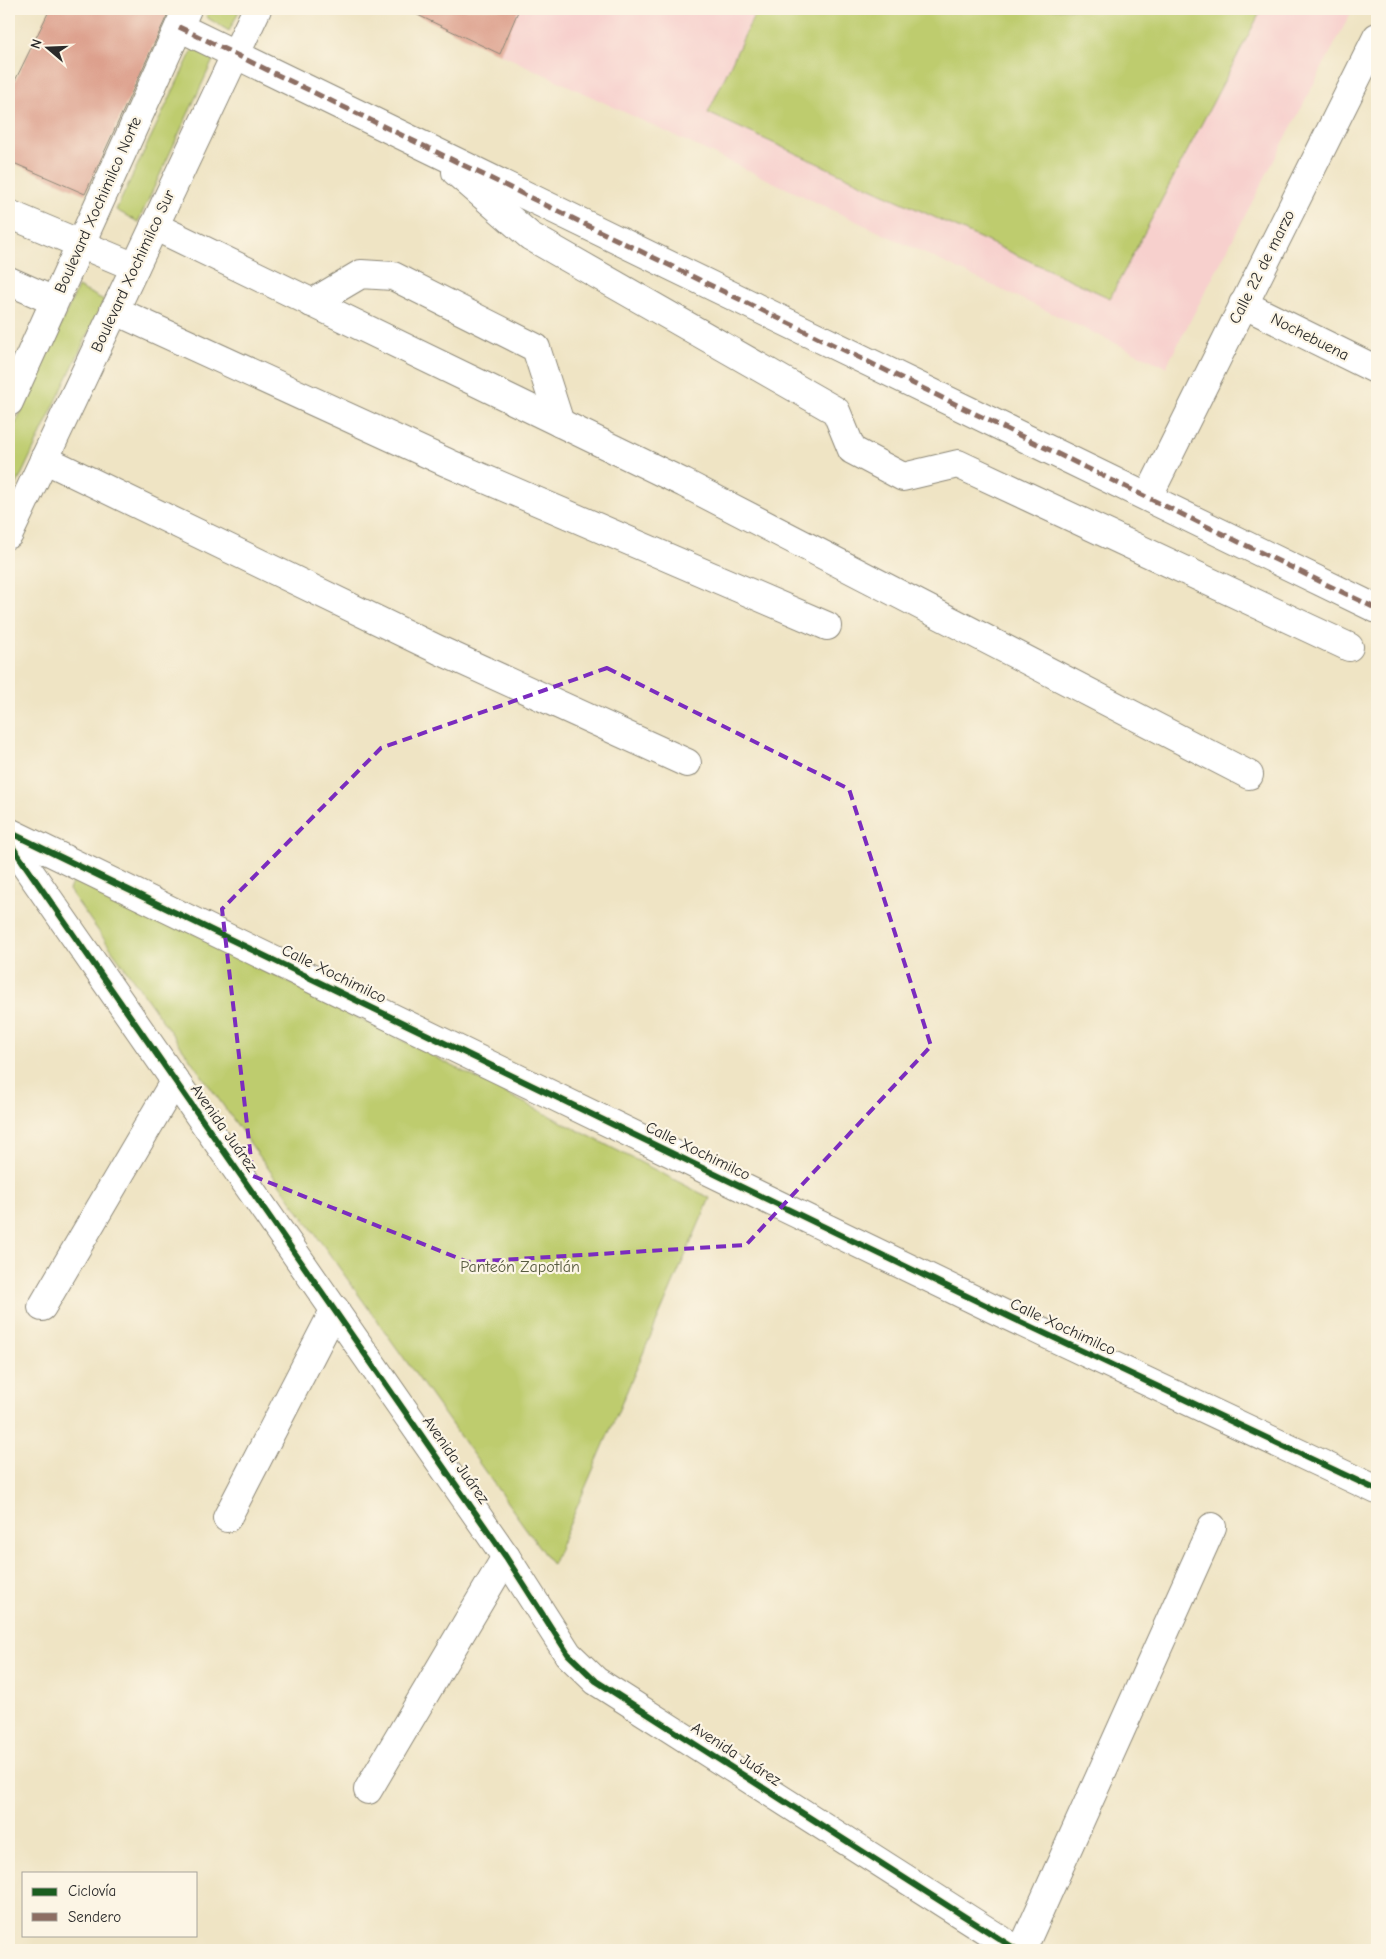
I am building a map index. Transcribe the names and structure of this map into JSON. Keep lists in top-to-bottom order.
{
  "streets": {
    "street": [
      "Boulevard Xochimilco Norte",
      "Calle 22 de marzo",
      "Boulevard Xochimilco Sur",
      "Nochebuena",
      "Calle Xochimilco",
      "Avenida Juárez"
    ]
  },
  "crossings": [
    ["Calle 22 de marzo", "Nochebuena"]
  ],
  "parks": ["Panteón Zapotlán"],
  "legend": ["Ciclovía", "Sendero"],
  "north": "left"
}
